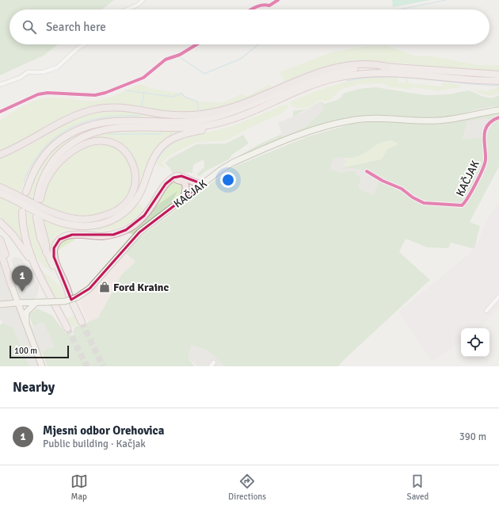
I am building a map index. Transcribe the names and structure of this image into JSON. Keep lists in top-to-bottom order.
{
  "streets": {
    "main road": ["KAČJAK"]
  },
  "places": {
    "shop": ["Ford Krainc"]
  },
  "scale_bar": "100 m",
  "page": {
    "search": "Search here",
    "pins": "1",
    "scale": "100 m",
    "heading": "Nearby",
    "list": [
      {
        "mark": "1",
        "name": "Mjesni odbor Orehovica",
        "note": "Public building · Kačjak",
        "value": "390 m"
      }
    ],
    "nav": ["Map", "Directions", "Saved"]
  }
}
